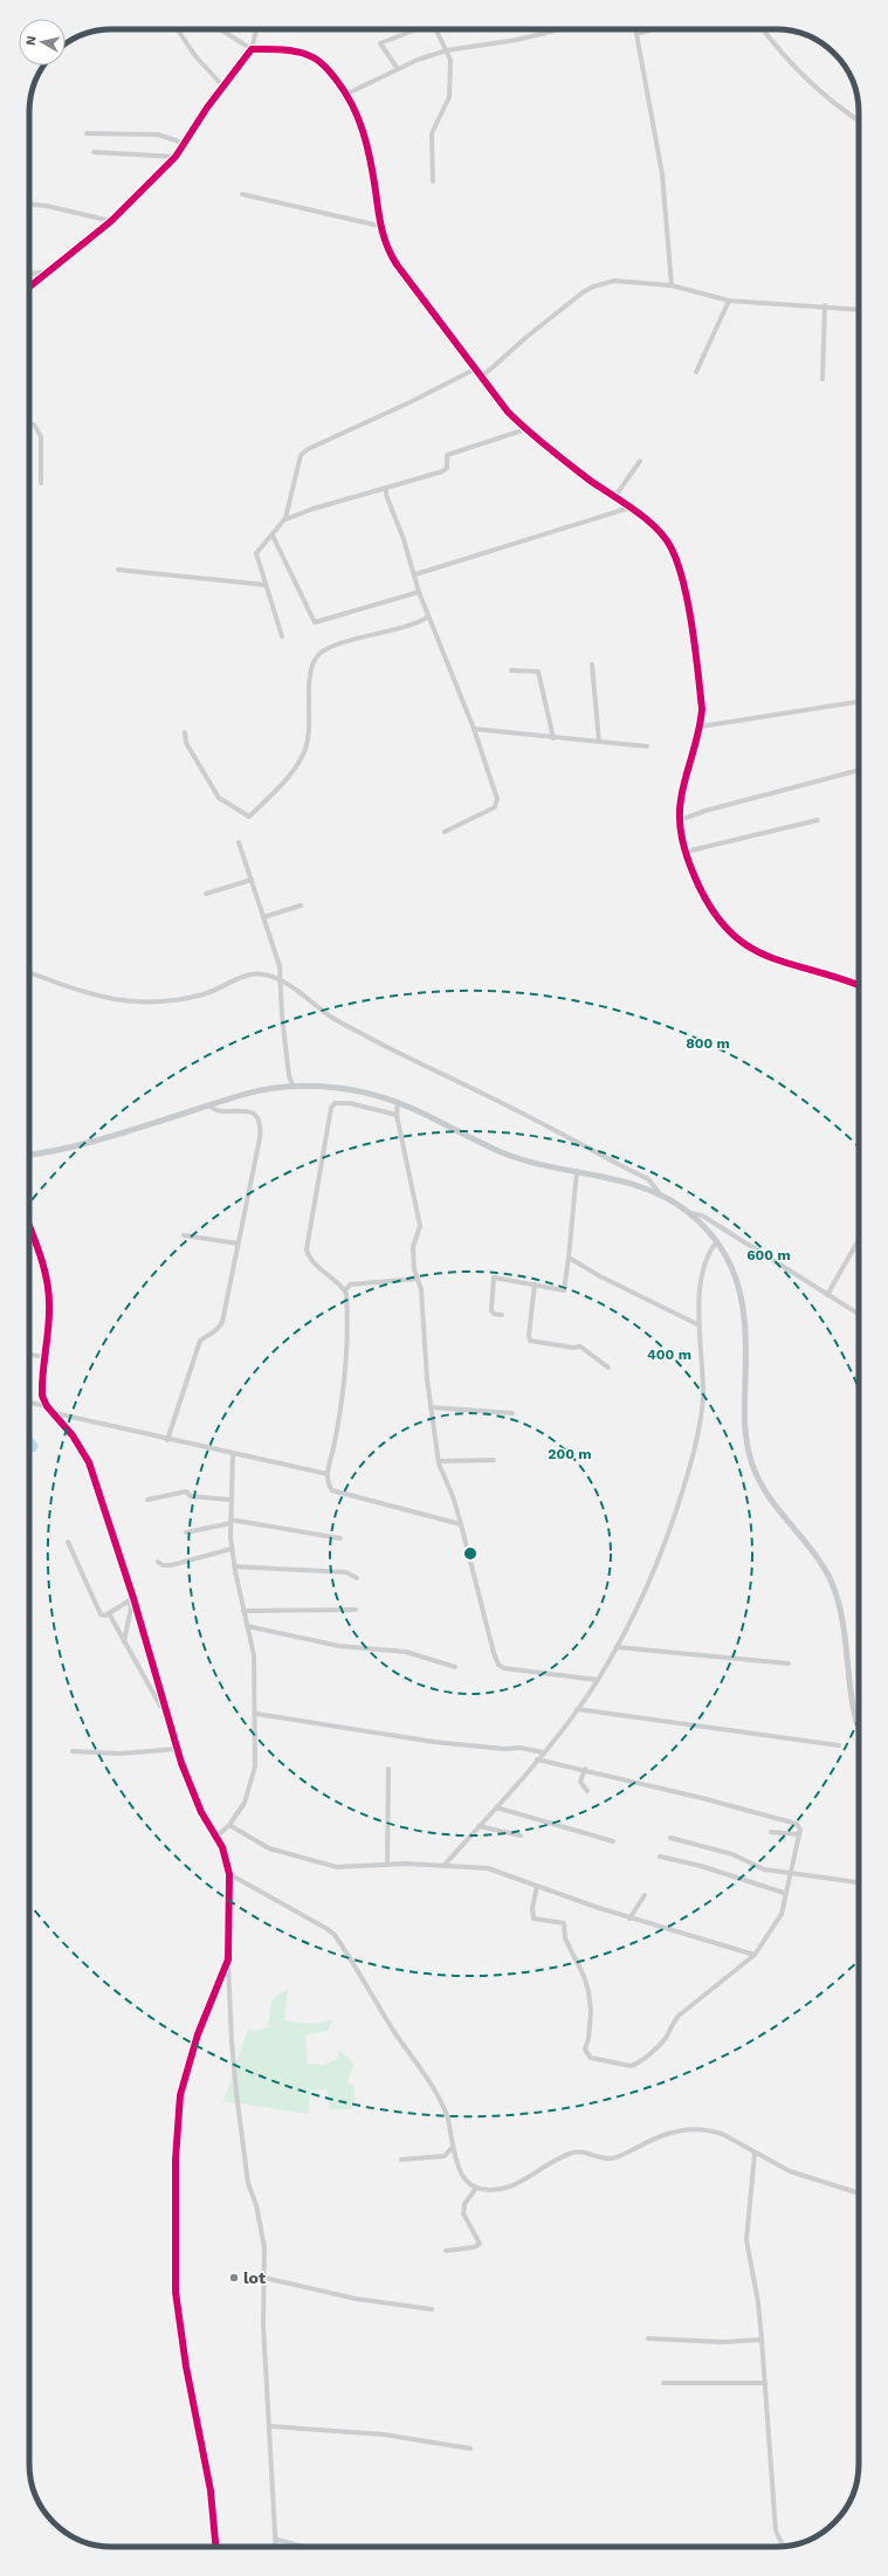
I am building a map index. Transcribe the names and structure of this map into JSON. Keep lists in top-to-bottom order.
{
  "places": ["lot"],
  "north": "left",
  "rings": [
    "800 m",
    "600 m",
    "400 m",
    "200 m"
  ]
}
